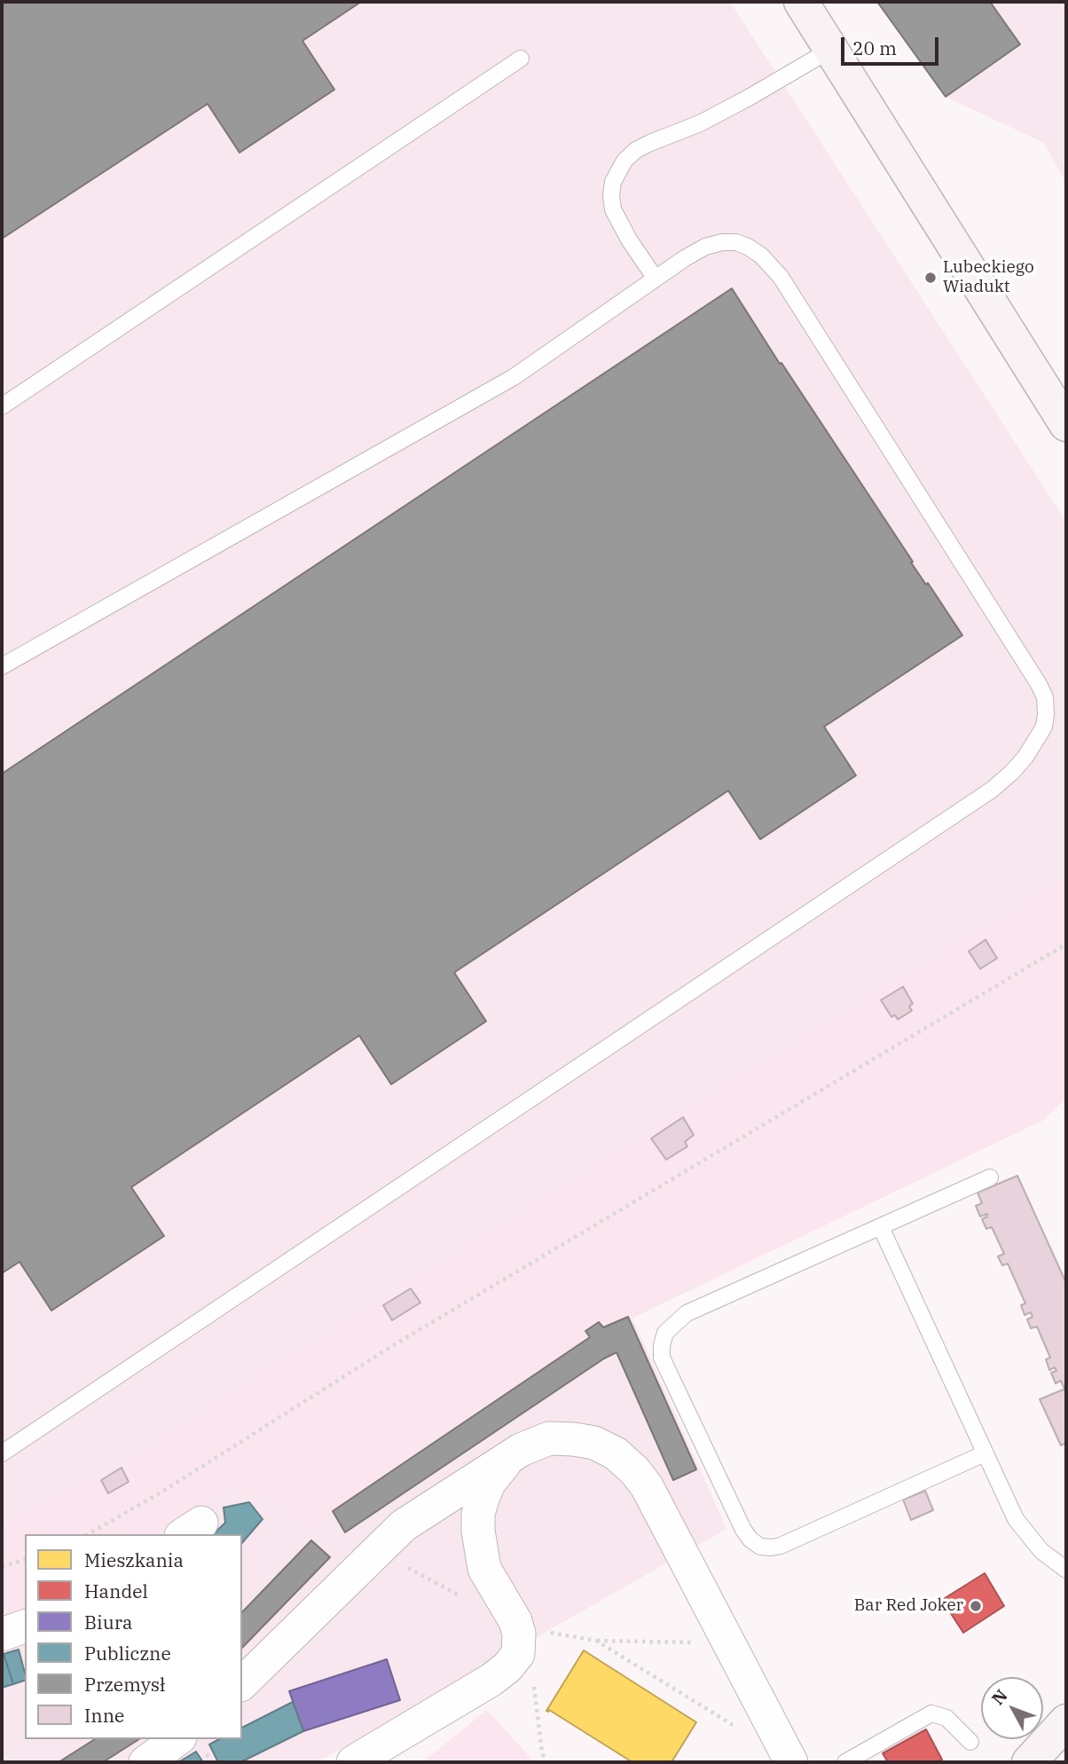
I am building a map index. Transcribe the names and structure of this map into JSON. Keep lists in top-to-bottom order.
{
  "places": ["Lubeckiego Wiadukt", "Bar Red Joker"],
  "legend": [
    "Mieszkania",
    "Handel",
    "Biura",
    "Publiczne",
    "Przemysł",
    "Inne"
  ],
  "scale_bar": "20 m",
  "north": "top left"
}
